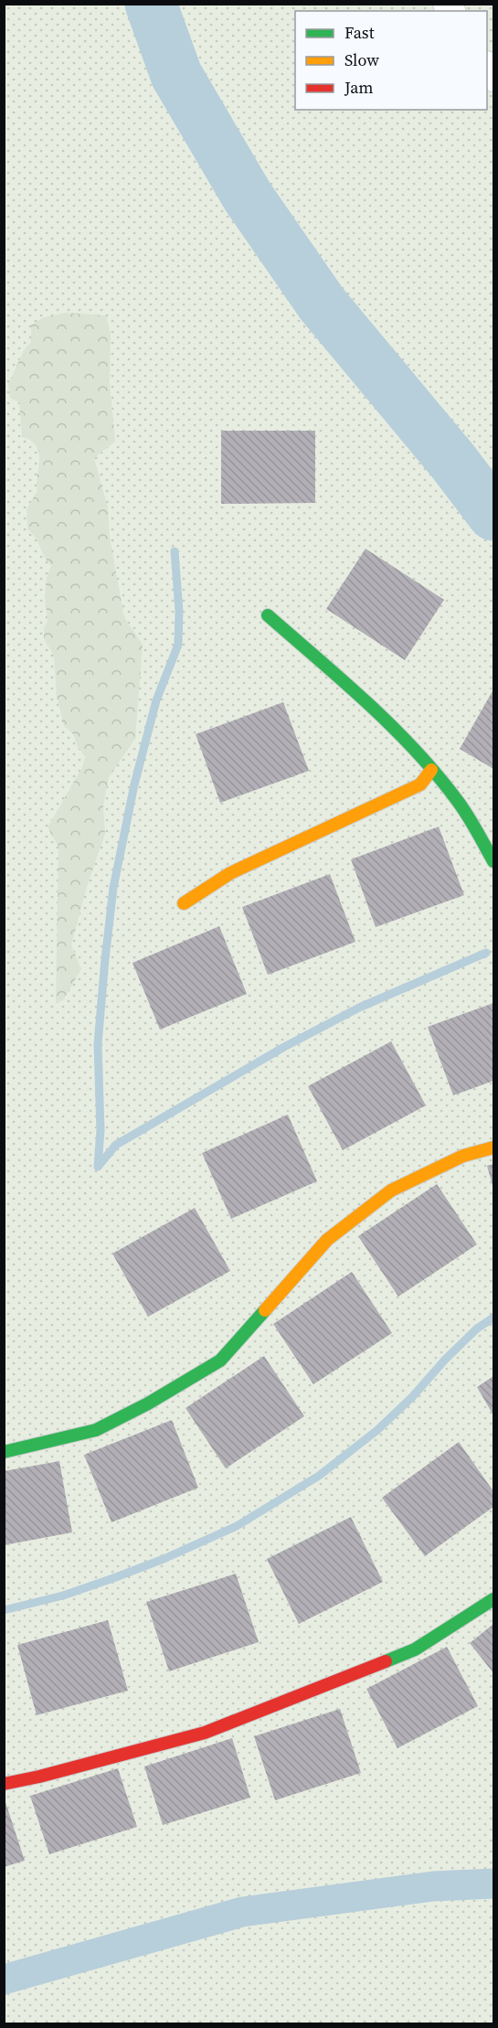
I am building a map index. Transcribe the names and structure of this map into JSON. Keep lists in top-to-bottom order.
{
  "legend": ["Fast", "Slow", "Jam"]
}
